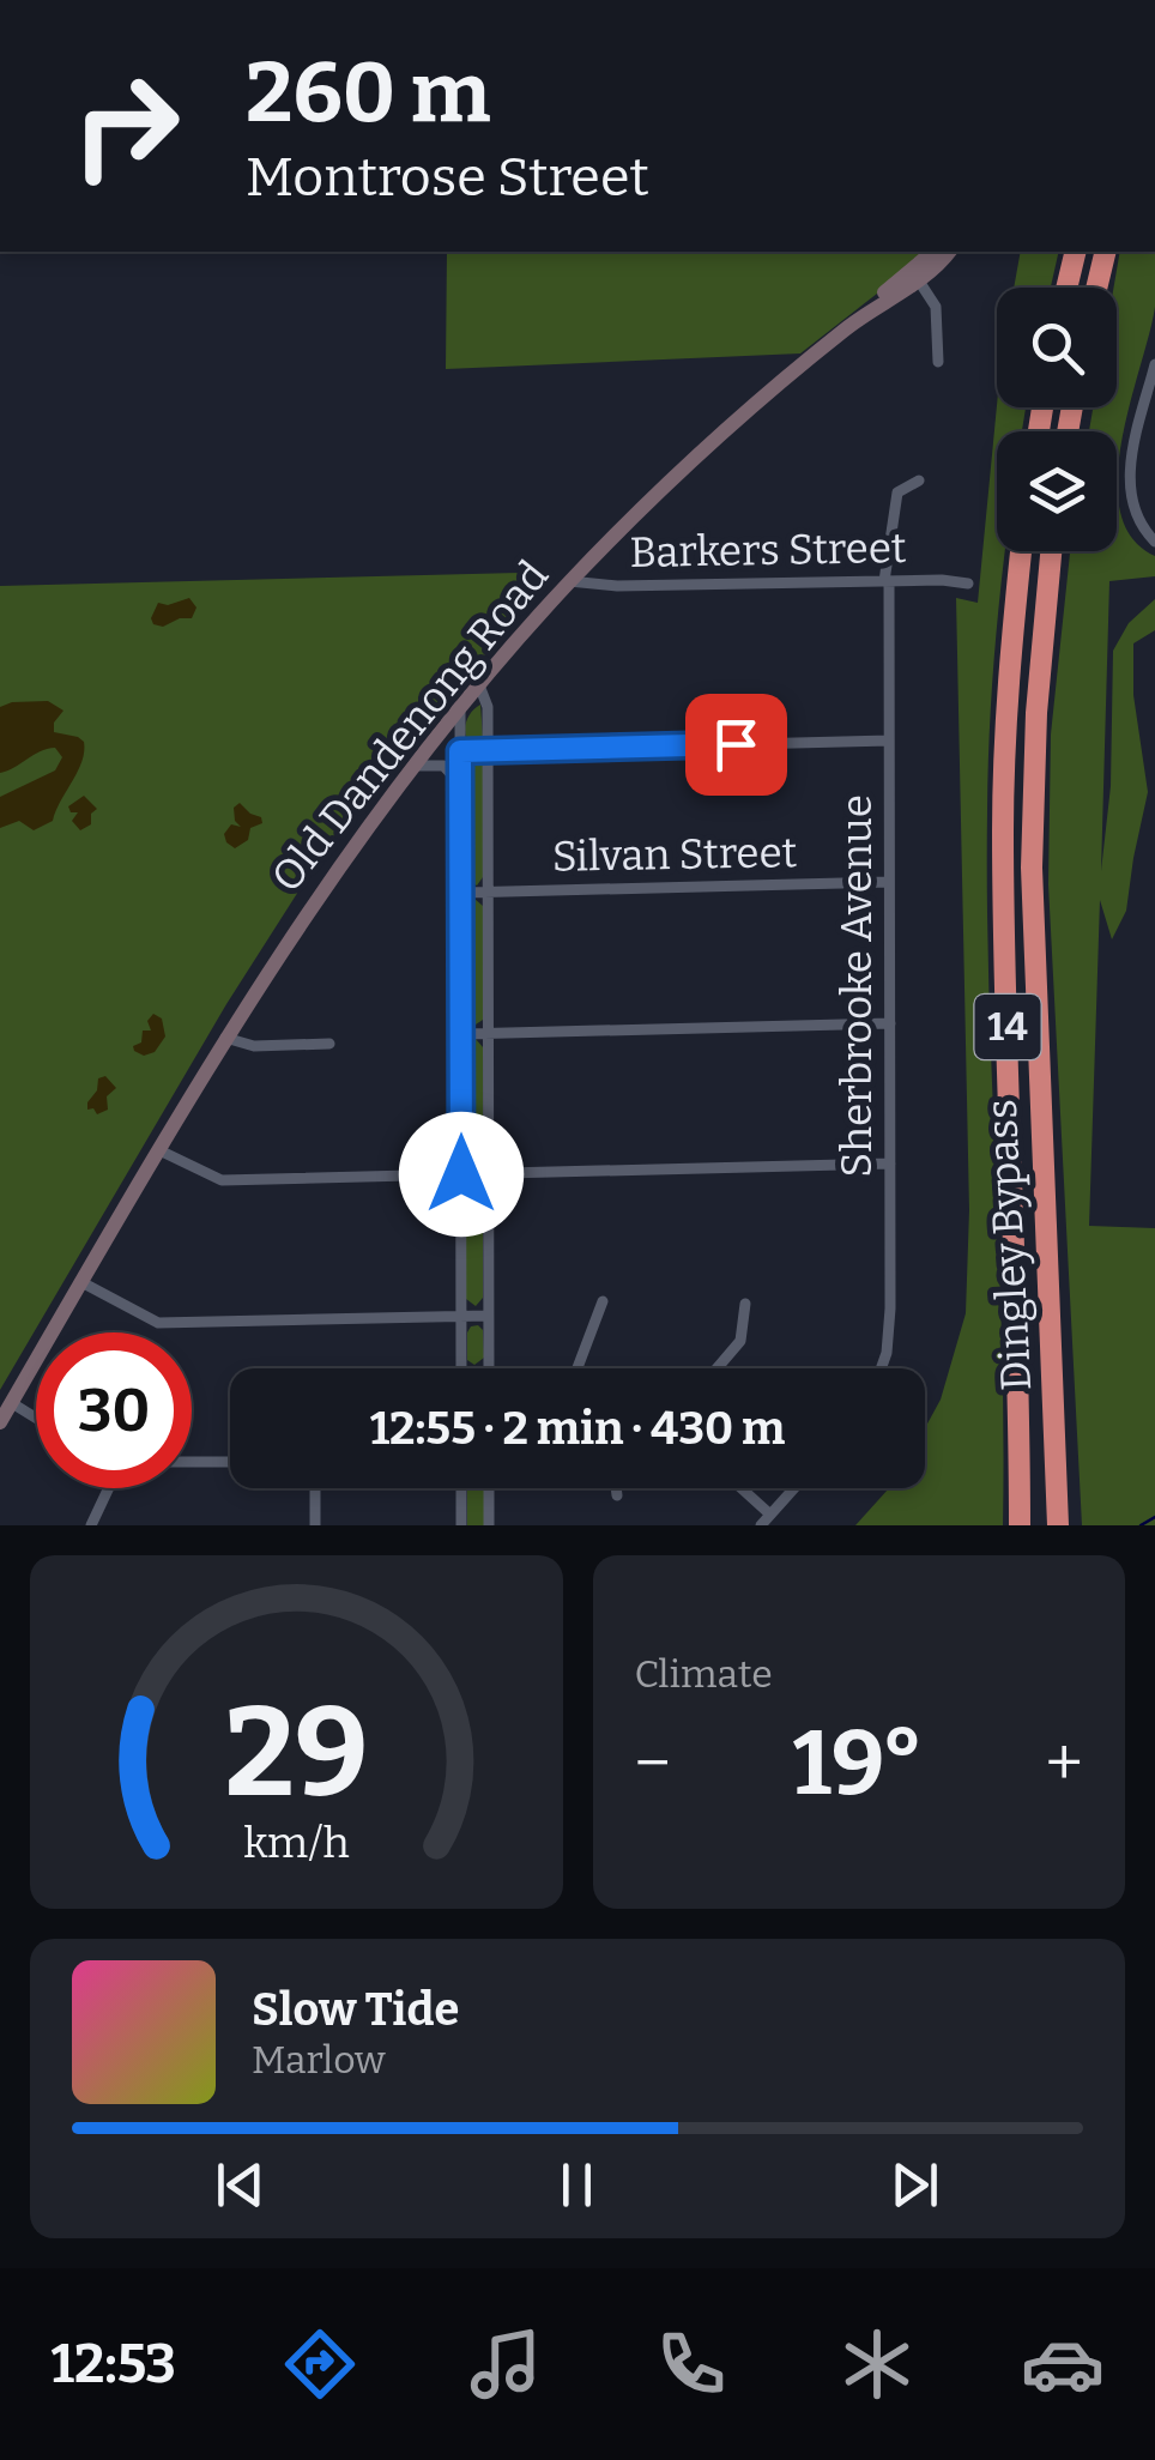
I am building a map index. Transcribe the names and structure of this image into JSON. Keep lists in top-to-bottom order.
{
  "streets": {
    "highway": ["14", "Dingley Bypass"],
    "main road": ["Old Dandenong Road"],
    "street": ["Barkers Street", "Silvan Street", "Sherbrooke Avenue"]
  },
  "crossings": [
    ["Barkers Street", "Old Dandenong Road"],
    ["Barkers Street", "Sherbrooke Avenue"],
    ["Silvan Street", "Sherbrooke Avenue"]
  ],
  "page": {
    "turn": ["260 m", "Montrose Street"],
    "limit": "30",
    "trip": "12:55 · 2 min · 430 m",
    "tile": "Climate",
    "heat": ["−", "19°", "+"],
    "song": ["Slow Tide", "Marlow"],
    "tabs": "12:53",
    "gauge": ["29", "km/h"]
  }
}
